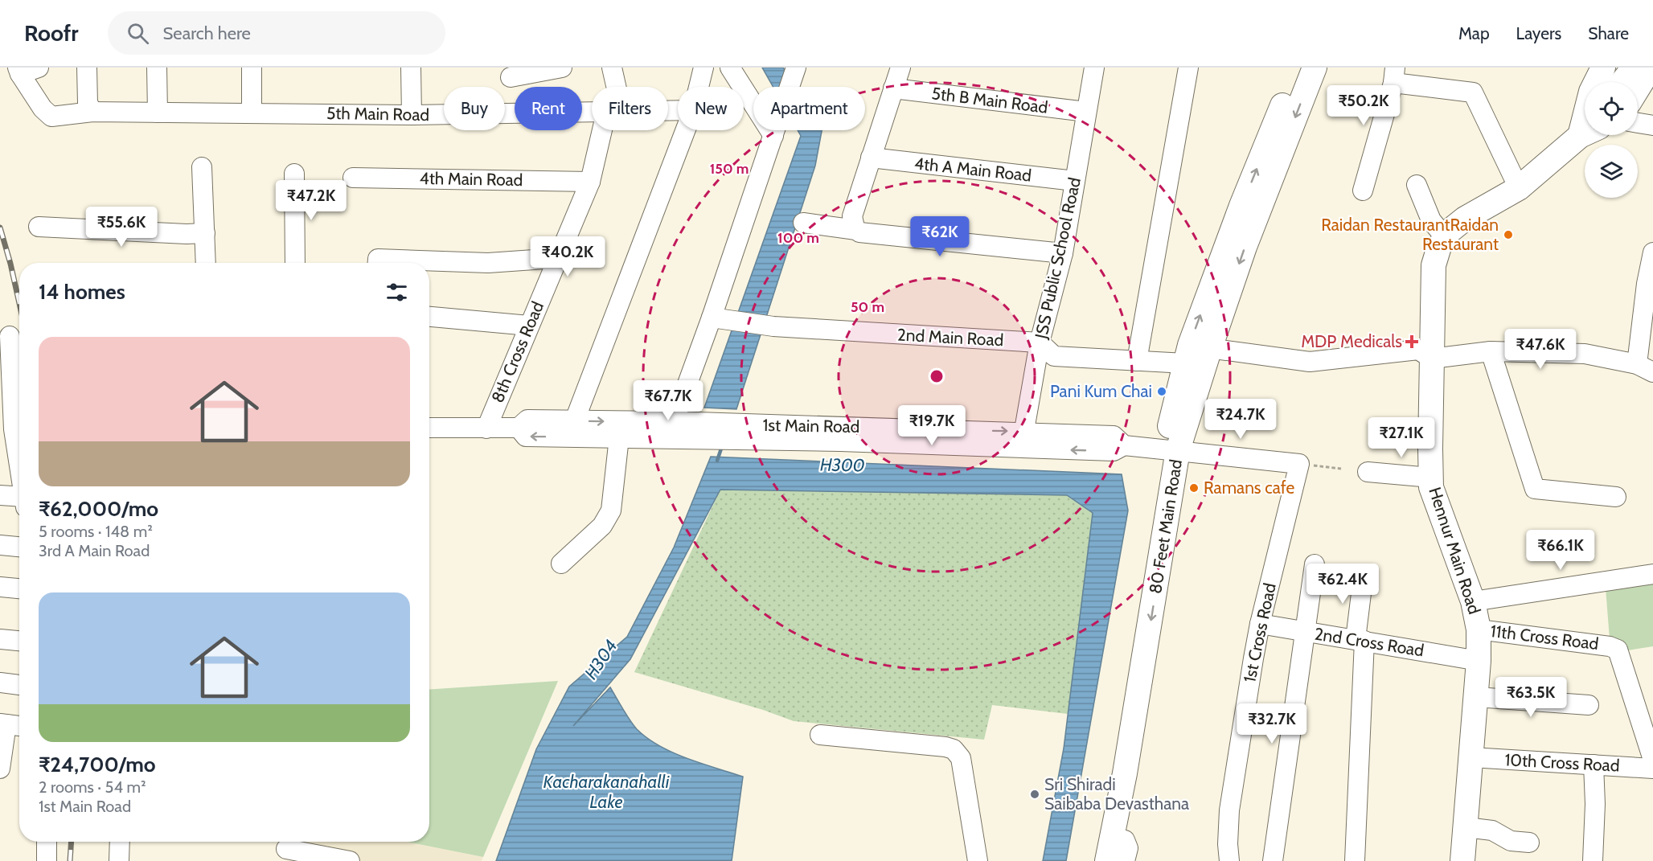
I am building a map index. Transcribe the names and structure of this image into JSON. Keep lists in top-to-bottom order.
{
  "streets": {
    "main road": ["80 Feet Main Road", "Hennur Main Road"],
    "street": [
      "5th B Main Road",
      "5th Main Road",
      "4th A Main Road",
      "4th Main Road",
      "JSS Public School Road",
      "2nd Main Road",
      "8th Cross Road",
      "1st Main Road",
      "1st Cross Road",
      "11th Cross Road",
      "2nd Cross Road",
      "10th Cross Road"
    ]
  },
  "crossings": [
    ["5th B Main Road", "JSS Public School Road"],
    ["4th A Main Road", "JSS Public School Road"],
    ["4th Main Road", "8th Cross Road"],
    ["JSS Public School Road", "2nd Main Road"],
    ["JSS Public School Road", "1st Main Road"],
    ["Hennur Main Road", "11th Cross Road"],
    ["Hennur Main Road", "2nd Cross Road"],
    ["Hennur Main Road", "10th Cross Road"],
    ["1st Cross Road", "2nd Cross Road"]
  ],
  "water": ["H300", "H304", "Kacharakanahalli Lake"],
  "places": {
    "other": [
      "Raidan RestaurantRaidan Restaurant",
      "Pani Kum Chai",
      "Ramans cafe",
      "Sri Shiradi Saibaba Devasthana"
    ],
    "health": ["MDP Medicals"]
  },
  "page": {
    "header": "Roofr",
    "search": "Search here",
    "nav": ["Map", "Layers", "Share"],
    "price": [
      "₹50.2K",
      "₹47.2K",
      "₹55.6K",
      "₹62K",
      "₹40.2K",
      "₹47.6K",
      "₹67.7K",
      "₹24.7K",
      "₹19.7K",
      "₹27.1K",
      "₹66.1K",
      "₹62.4K",
      "₹63.5K",
      "₹32.7K"
    ],
    "chip": [
      "Buy",
      "Rent",
      "Filters",
      "New",
      "Apartment"
    ],
    "heading": "14 homes",
    "list": [
      {
        "name": "₹62,000/mo",
        "note": "5 rooms · 148 m² · 3rd A Main Road"
      },
      {
        "name": "₹24,700/mo",
        "note": "2 rooms · 54 m² · 1st Main Road"
      }
    ]
  },
  "rings": ["150 m", "100 m", "50 m"]
}
